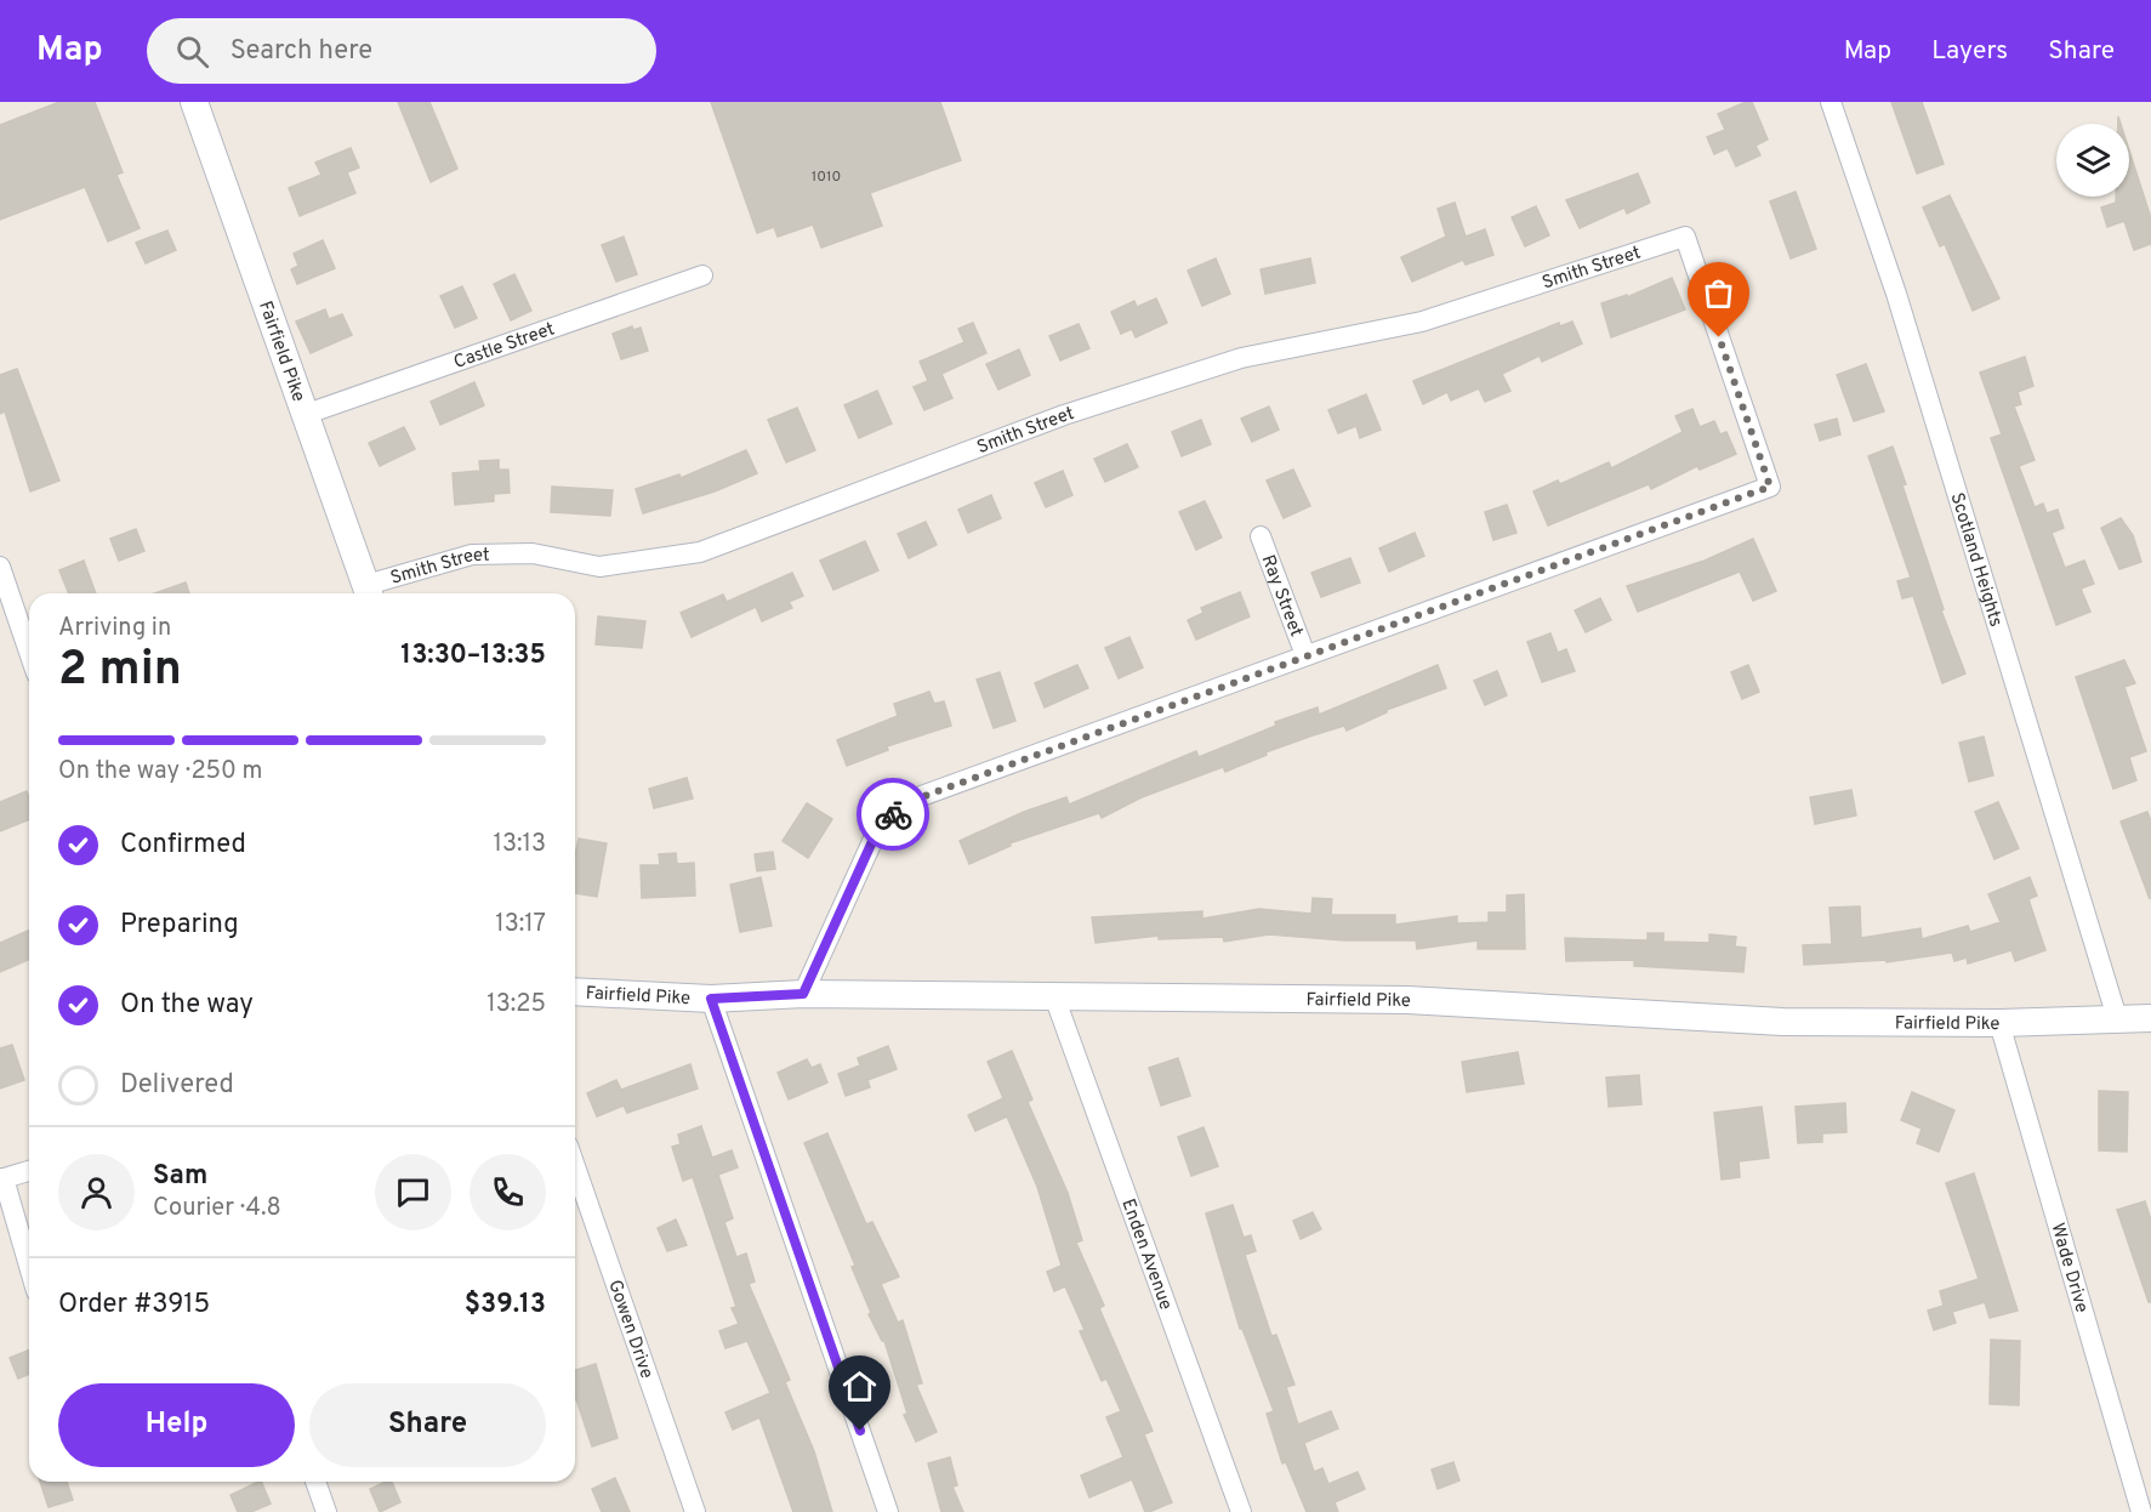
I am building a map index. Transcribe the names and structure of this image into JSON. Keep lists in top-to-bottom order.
{
  "streets": {
    "street": [
      "Smith Street",
      "Castle Street",
      "Fairfield Pike",
      "Scotland Heights",
      "Ray Street",
      "Enden Avenue",
      "Wade Drive",
      "Gowen Drive"
    ]
  },
  "crossings": [
    ["Smith Street", "Fairfield Pike"],
    ["Smith Street", "Ray Street"],
    ["Castle Street", "Fairfield Pike"],
    ["Fairfield Pike", "Scotland Heights"],
    ["Fairfield Pike", "Ray Street"],
    ["Fairfield Pike", "Enden Avenue"],
    ["Fairfield Pike", "Wade Drive"]
  ],
  "house_numbers": ["1010"],
  "page": {
    "header": "Map",
    "search": "Search here",
    "nav": ["Map", "Layers", "Share"],
    "heading": ["2 min", "Arriving in", "13:30–13:35"],
    "panel": [
      "Sam",
      "Courier · 4.8",
      "Order #3915",
      "$39.13"
    ],
    "bar": "On the way · 250 m",
    "list": [
      ["Confirmed", "13:13"],
      ["Preparing", "13:17"],
      ["On the way", "13:25"],
      "Delivered"
    ],
    "buttons": ["Help", "Share"]
  }
}
